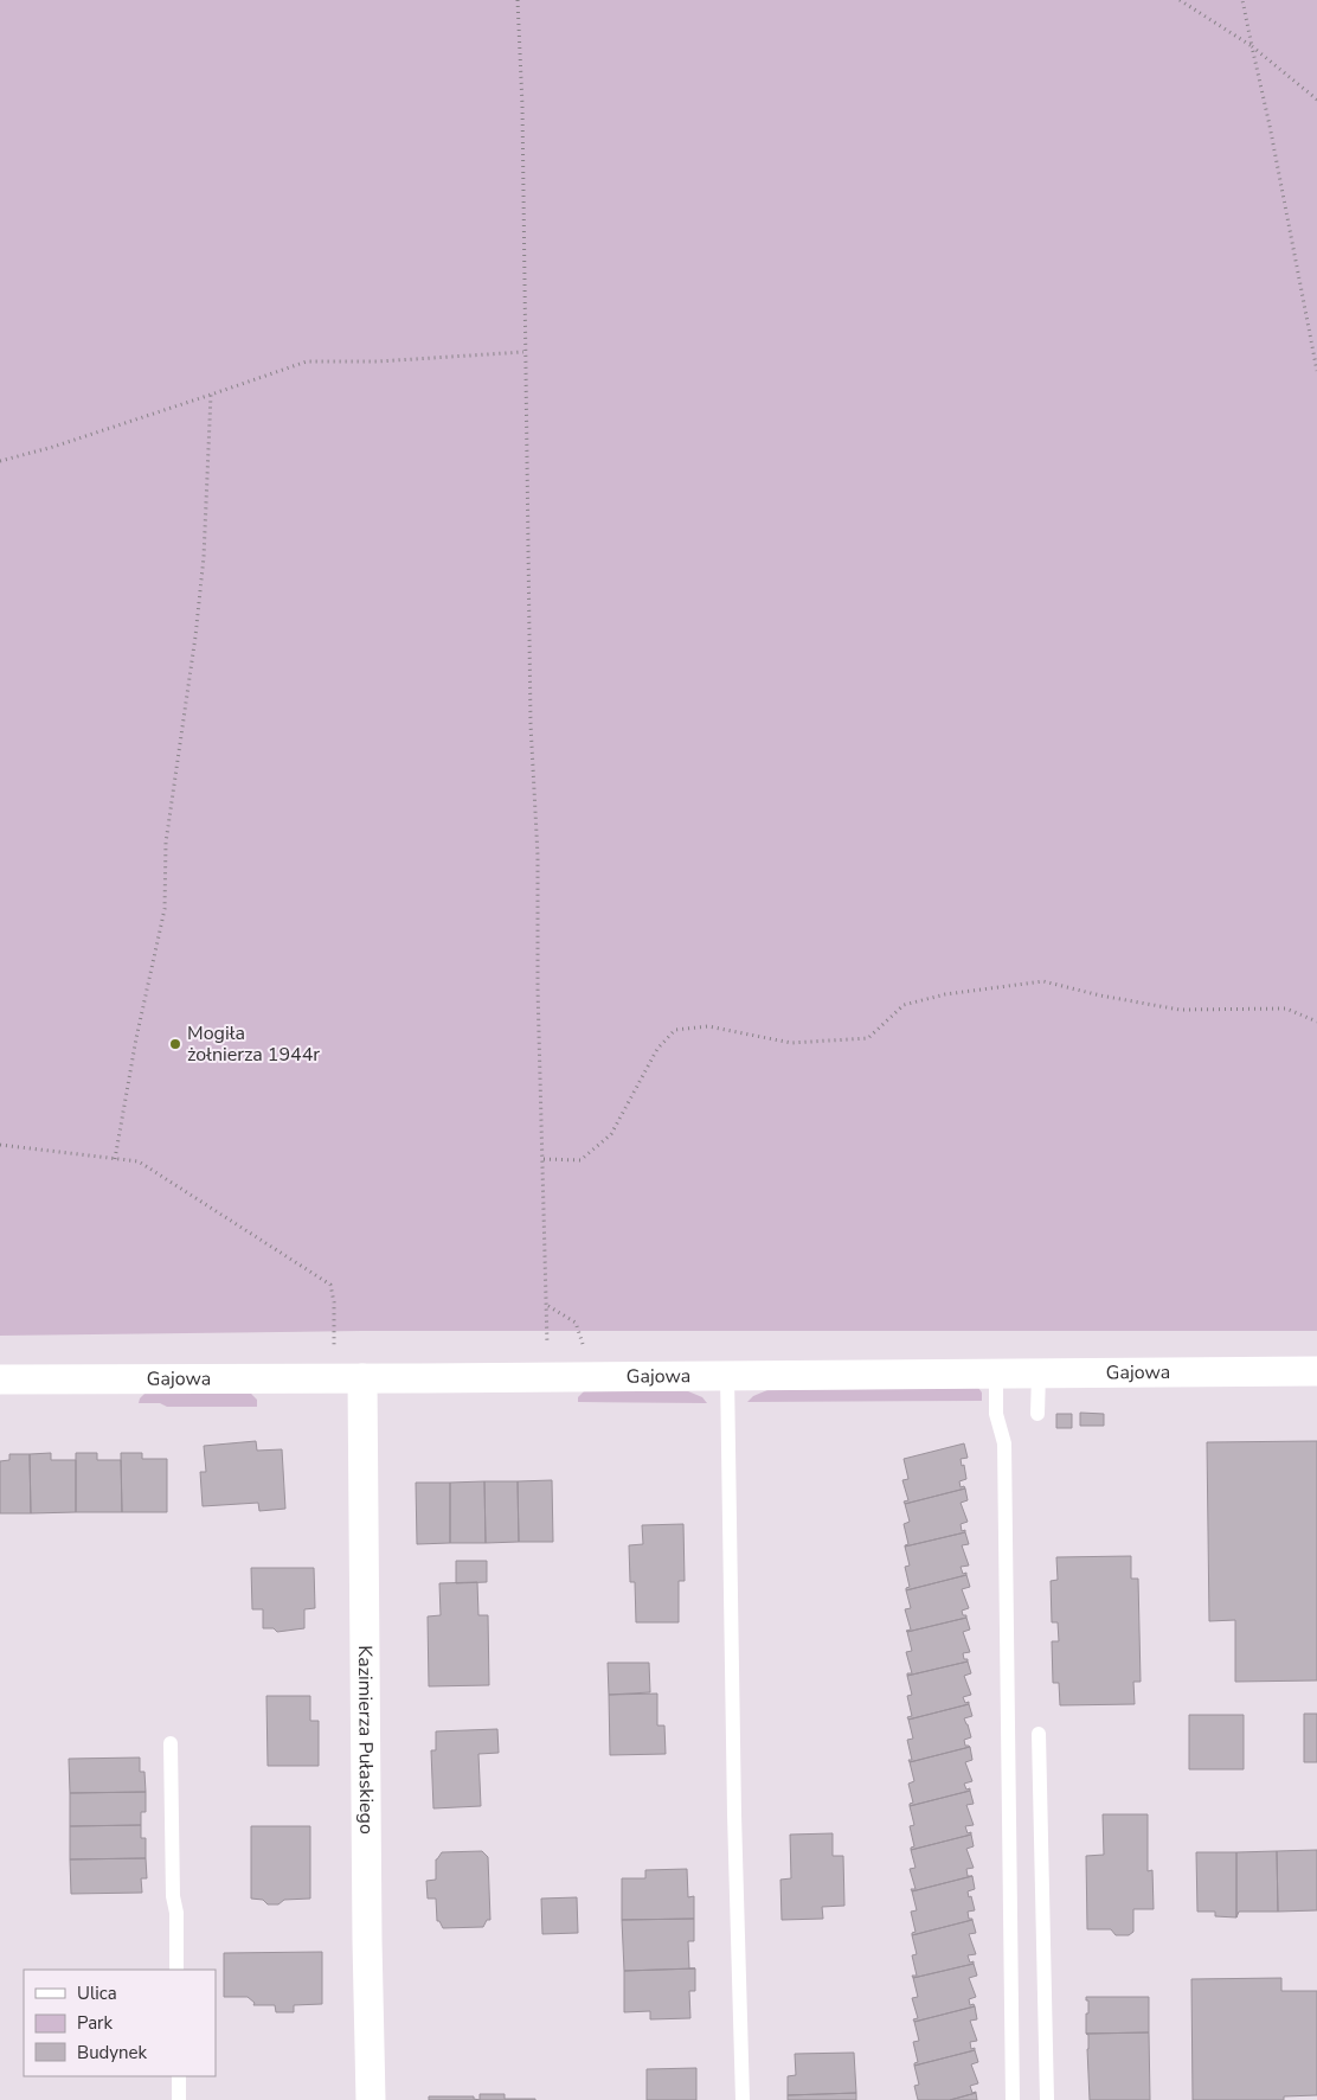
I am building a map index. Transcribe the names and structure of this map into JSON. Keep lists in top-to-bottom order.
{
  "streets": {
    "street": ["Gajowa", "Kazimierza Pułaskiego"]
  },
  "crossings": [
    ["Gajowa", "Kazimierza Pułaskiego"]
  ],
  "places": ["Mogiła żołnierza 1944r"],
  "legend": ["Ulica", "Park", "Budynek"]
}
